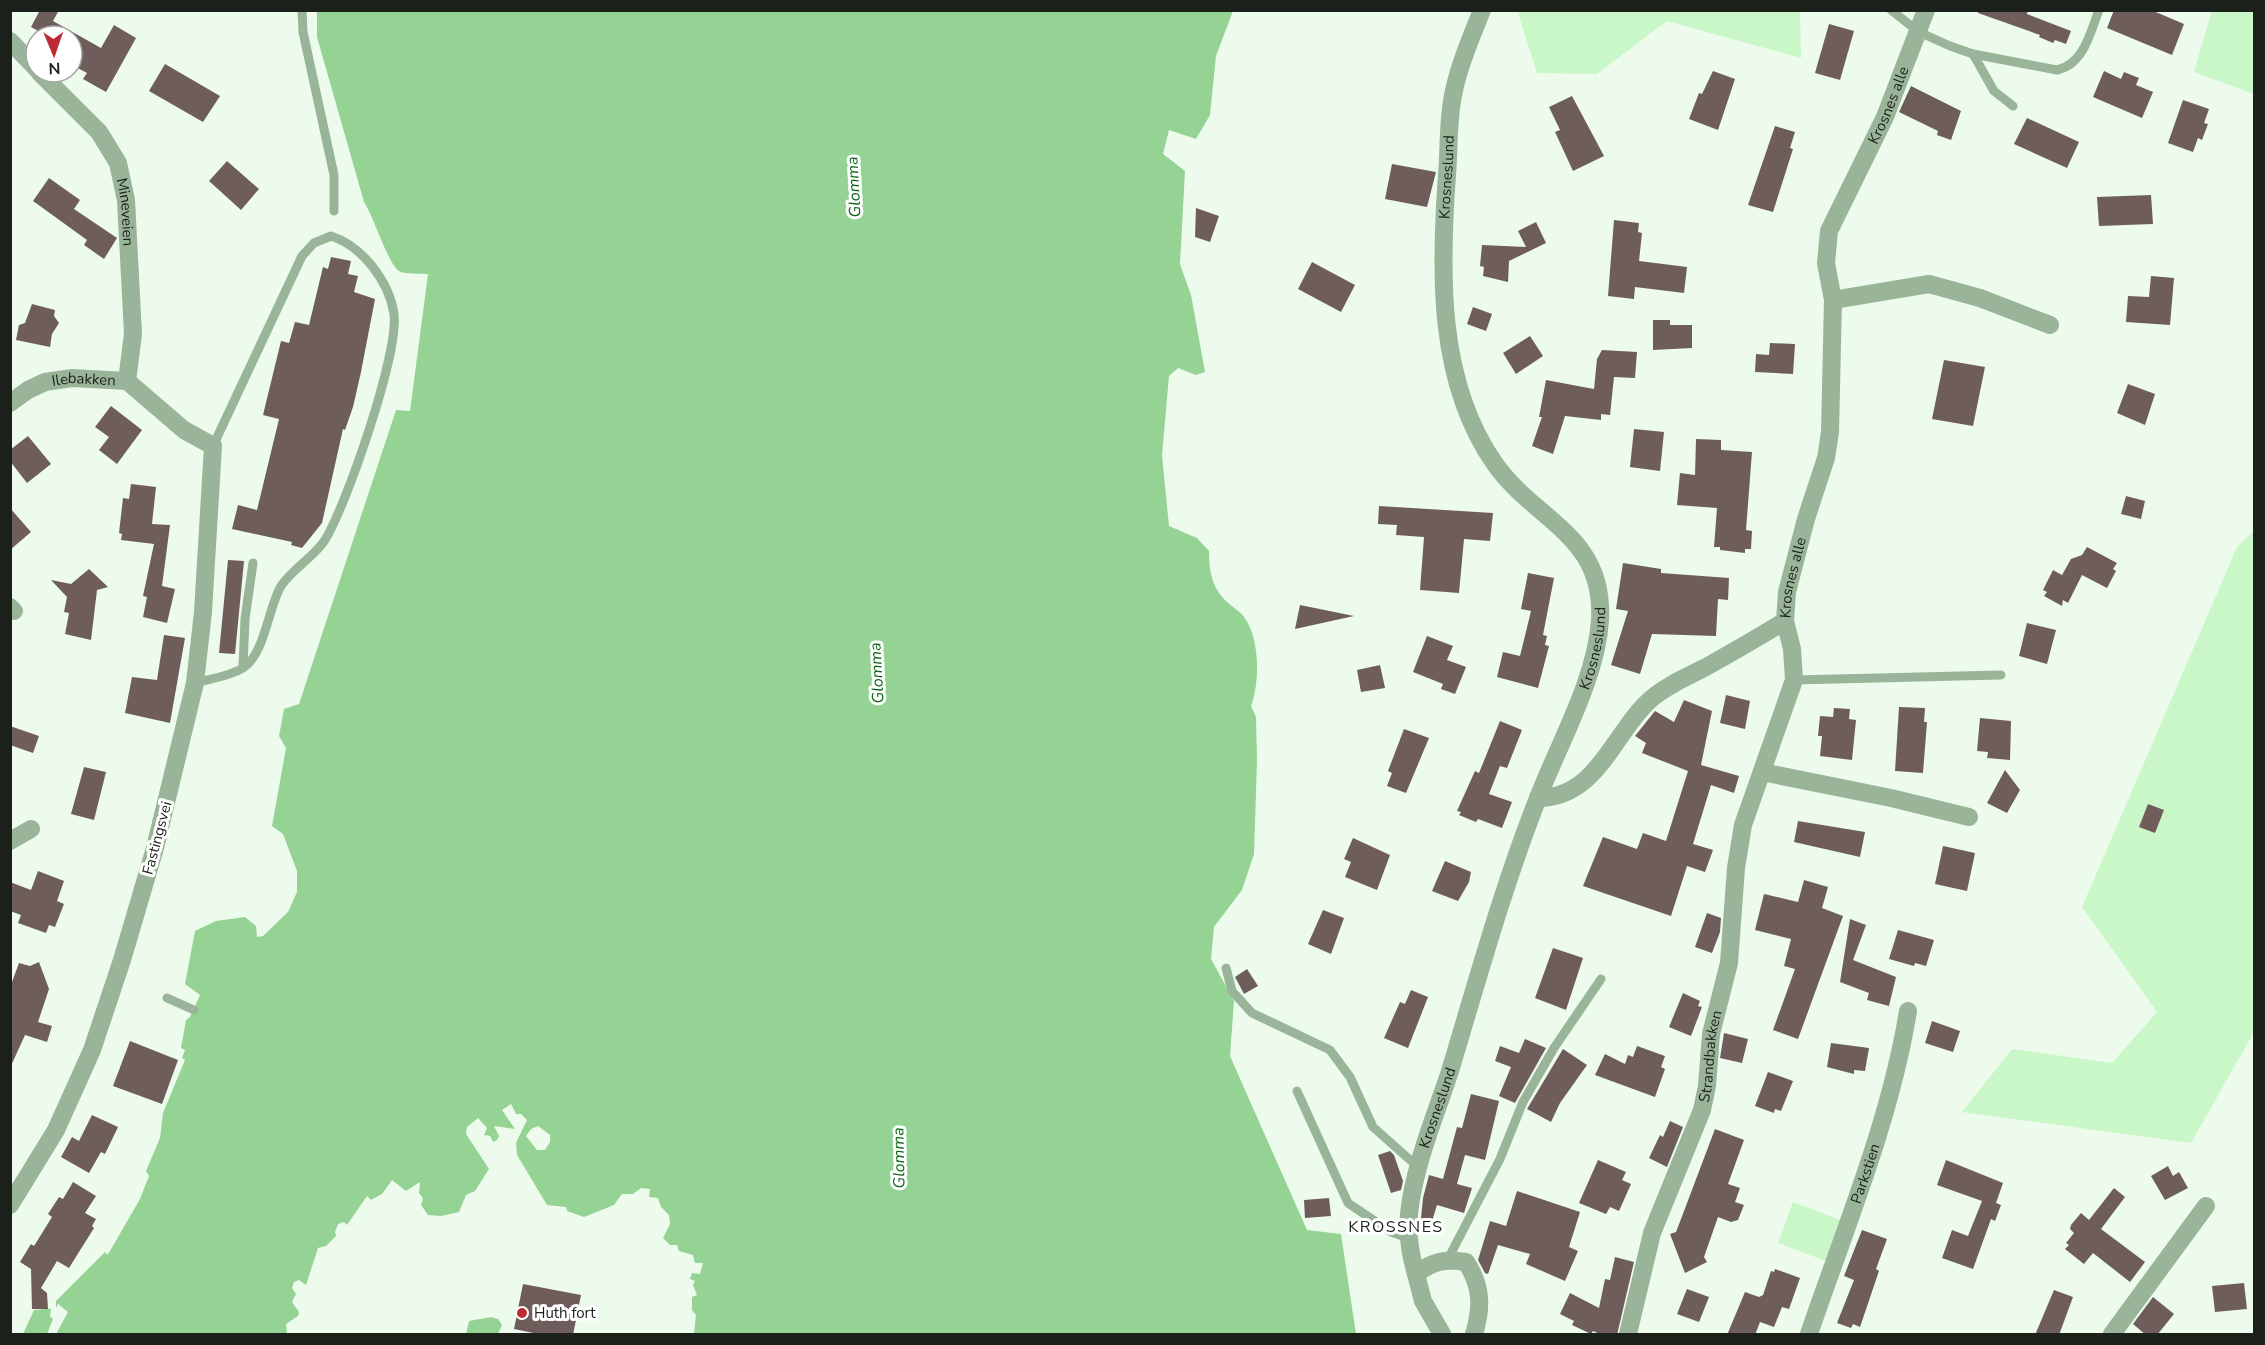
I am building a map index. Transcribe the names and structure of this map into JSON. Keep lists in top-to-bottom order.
{
  "streets": {
    "street": [
      "Krosnes alle",
      "Krosneslund",
      "Mineveien",
      "Ilebakken",
      "Fastingsvei",
      "Strandbakken",
      "Parkstien"
    ]
  },
  "crossings": [
    ["Krosnes alle", "Krosneslund"],
    ["Krosnes alle", "Strandbakken"],
    ["Mineveien", "Ilebakken"],
    ["Ilebakken", "Fastingsvei"]
  ],
  "districts": ["KROSSNES"],
  "water": ["Glomma"],
  "places": ["Huth fort"],
  "north": "bottom"
}
